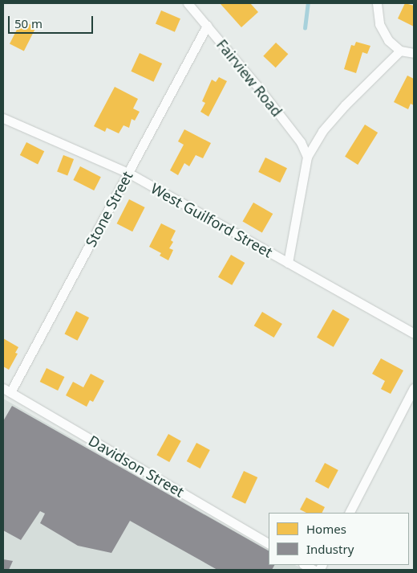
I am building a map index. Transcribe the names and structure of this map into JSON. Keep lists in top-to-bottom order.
{
  "streets": {
    "street": [
      "Fairview Road",
      "Stone Street",
      "West Guilford Street",
      "Davidson Street"
    ]
  },
  "crossings": [
    ["Fairview Road", "Stone Street"],
    ["Stone Street", "West Guilford Street"],
    ["Stone Street", "Davidson Street"]
  ],
  "legend": ["Homes", "Industry"],
  "scale_bar": "50 m"
}
